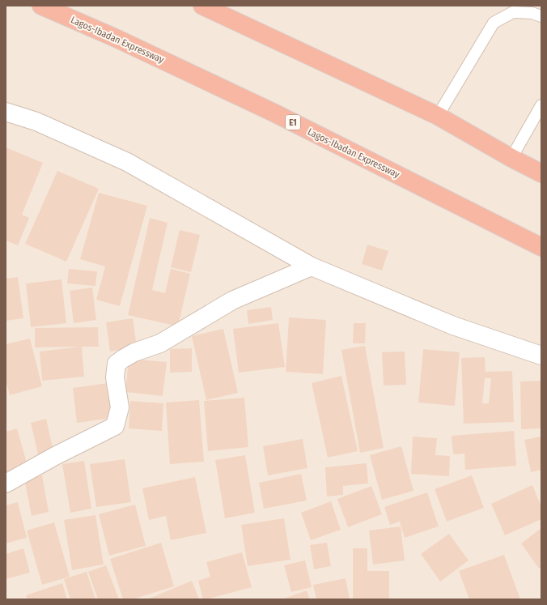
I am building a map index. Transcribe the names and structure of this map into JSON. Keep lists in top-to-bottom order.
{
  "streets": {
    "highway": ["Lagos-Ibadan Expressway", "E1"]
  }
}
